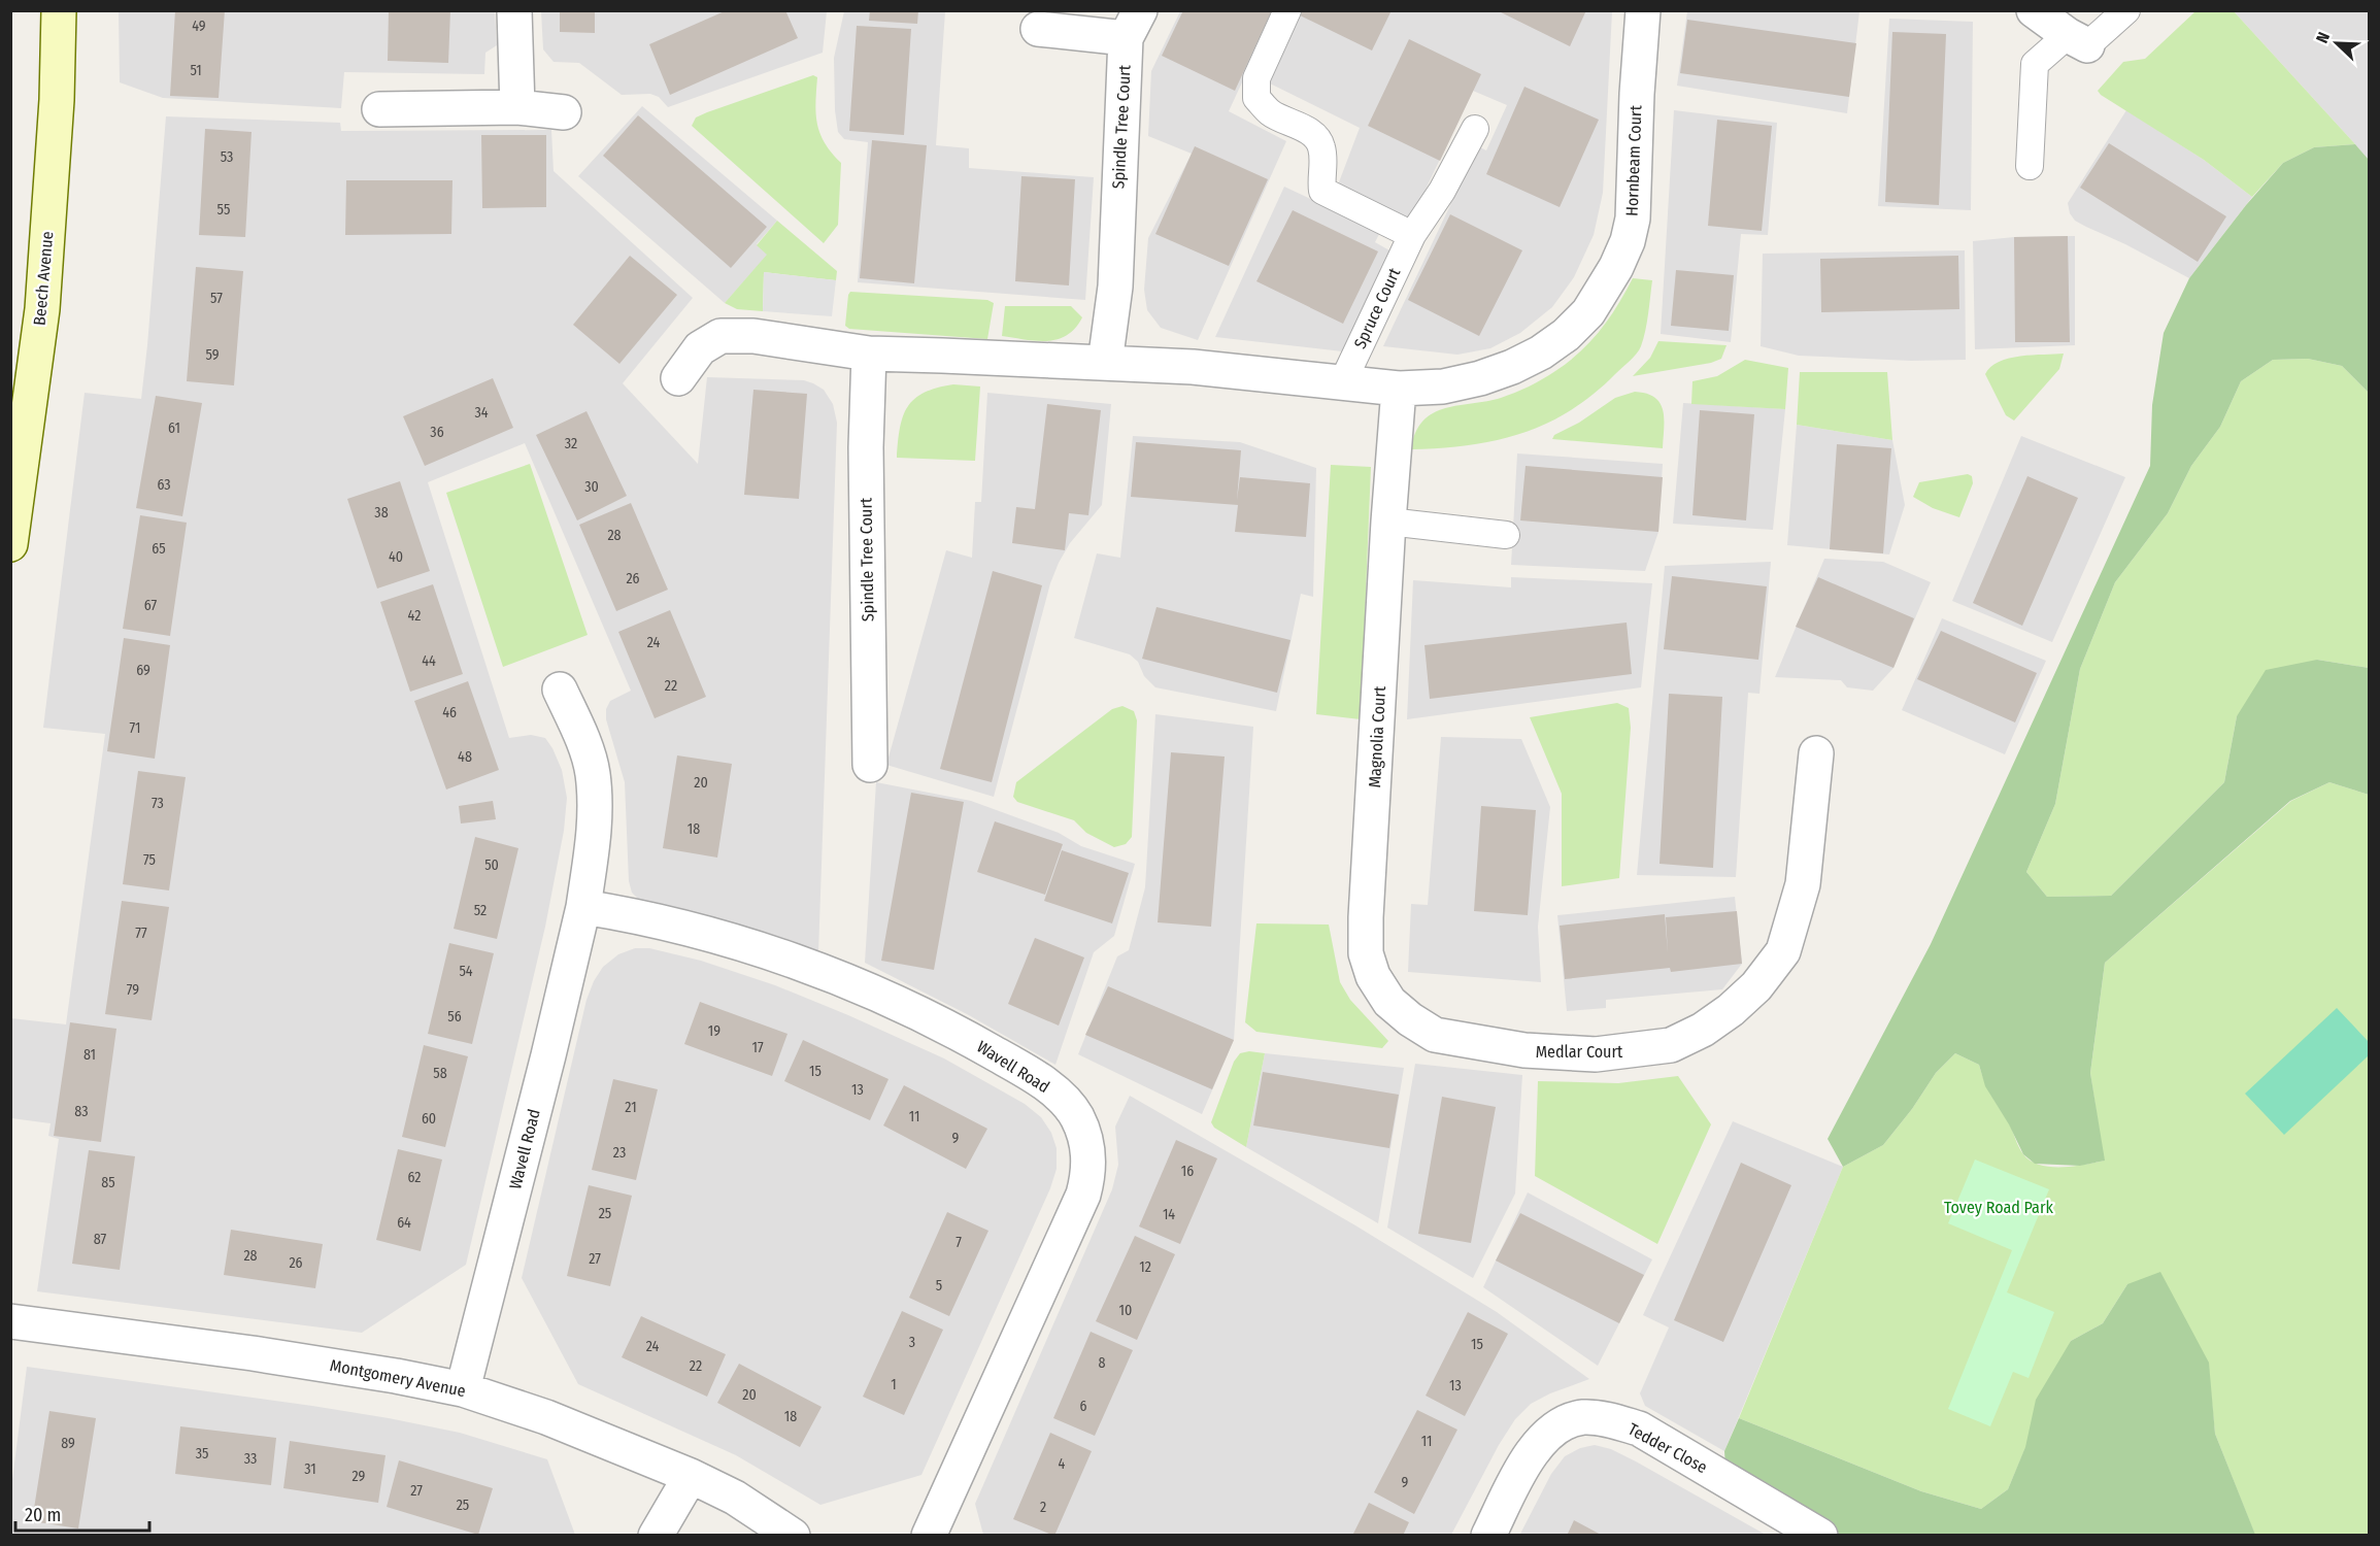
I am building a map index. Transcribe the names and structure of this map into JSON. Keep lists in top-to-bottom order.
{
  "streets": {
    "street": [
      "Spindle Tree Court",
      "Hornbeam Court",
      "Beech Avenue",
      "Magnolia Court",
      "Medlar Court",
      "Wavell Road",
      "Montgomery Avenue",
      "Tedder Close"
    ],
    "lane": ["Spruce Court"]
  },
  "crossings": [
    ["Hornbeam Court", "Magnolia Court"],
    ["Magnolia Court", "Medlar Court"],
    ["Wavell Road", "Montgomery Avenue"]
  ],
  "parks": ["Tovey Road Park"],
  "house_numbers": [
    "49",
    "51",
    "53",
    "55",
    "57",
    "59",
    "34",
    "61",
    "36",
    "32",
    "63",
    "30",
    "38",
    "28",
    "65",
    "40",
    "26",
    "67",
    "42",
    "24",
    "44",
    "69",
    "22",
    "46",
    "71",
    "48",
    "20",
    "73",
    "18",
    "75",
    "50",
    "52",
    "77",
    "54",
    "79",
    "56",
    "19",
    "17",
    "81",
    "15",
    "58",
    "13",
    "21",
    "83",
    "11",
    "60",
    "9",
    "23",
    "16",
    "62",
    "85",
    "25",
    "14",
    "64",
    "87",
    "7",
    "28",
    "27",
    "26",
    "12",
    "5",
    "10",
    "3",
    "15",
    "24",
    "8",
    "22",
    "1",
    "13",
    "20",
    "6",
    "18",
    "11",
    "89",
    "35",
    "33",
    "4",
    "31",
    "29",
    "9",
    "27",
    "25",
    "2"
  ],
  "scale_bar": "20 m",
  "north": "top left"
}
